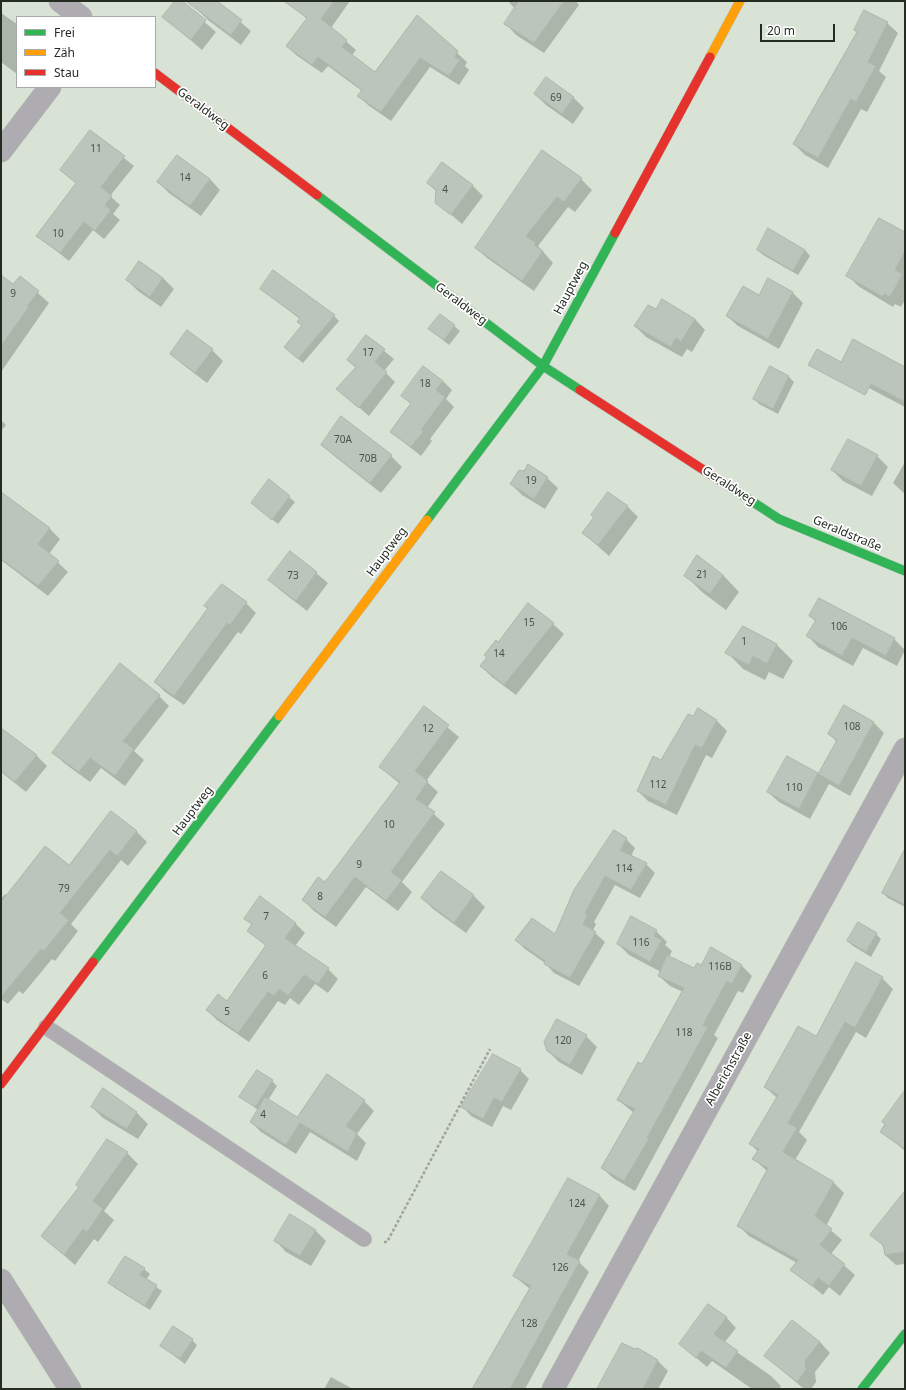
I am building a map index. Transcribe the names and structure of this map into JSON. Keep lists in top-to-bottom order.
{
  "streets": {
    "street": [
      "Geraldweg",
      "Hauptweg",
      "Geraldstraße",
      "Alberichstraße"
    ]
  },
  "crossings": [
    ["Geraldweg", "Hauptweg"],
    ["Geraldweg", "Geraldstraße"]
  ],
  "house_numbers": [
    "69",
    "11",
    "14",
    "4",
    "10",
    "9",
    "17",
    "18",
    "70A",
    "70B",
    "19",
    "21",
    "73",
    "15",
    "106",
    "1",
    "14",
    "108",
    "12",
    "112",
    "110",
    "10",
    "9",
    "114",
    "79",
    "8",
    "7",
    "116",
    "116B",
    "6",
    "5",
    "118",
    "120",
    "4",
    "124",
    "126",
    "128"
  ],
  "legend": ["Frei", "Zäh", "Stau"],
  "scale_bar": "20 m"
}
